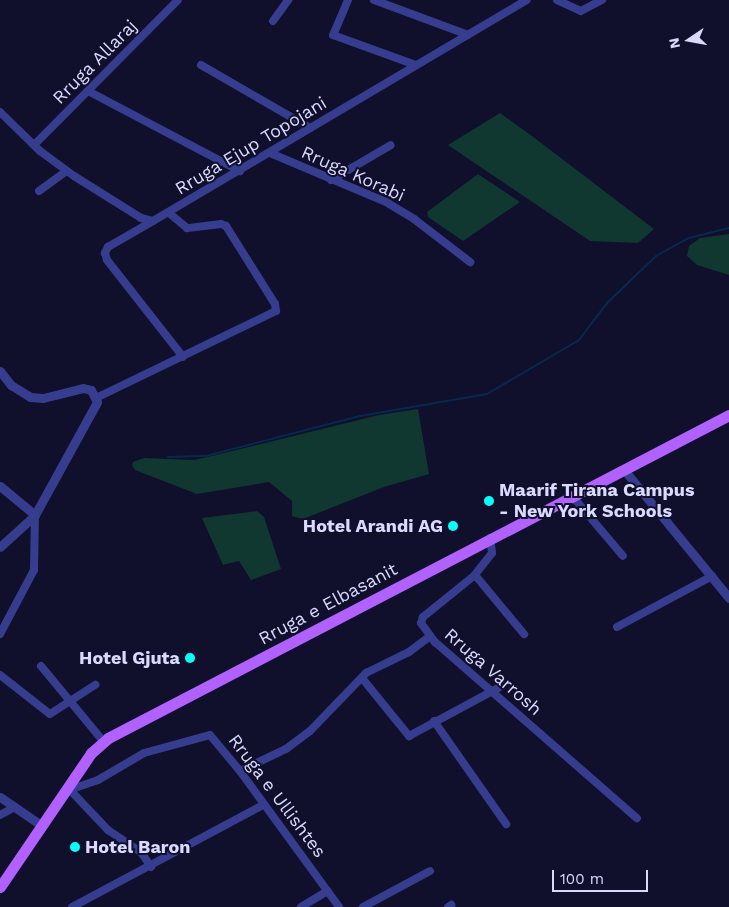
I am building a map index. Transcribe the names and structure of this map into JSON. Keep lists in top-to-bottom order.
{
  "streets": {
    "main road": ["Rruga e Elbasanit"],
    "street": [
      "Rruga Allaraj",
      "Rruga Ejup Topojani",
      "Rruga Korabi",
      "Rruga Varrosh",
      "Rruga e Ullishtes"
    ]
  },
  "crossings": [
    ["Rruga Ejup Topojani", "Rruga Korabi"],
    ["Rruga e Elbasanit", "Rruga Varrosh"],
    ["Rruga e Elbasanit", "Rruga e Ullishtes"]
  ],
  "places": [
    "Maarif Tirana Campus - New York Schools",
    "Hotel Arandi AG",
    "Hotel Gjuta",
    "Hotel Baron"
  ],
  "scale_bar": "100 m",
  "north": "left"
}
